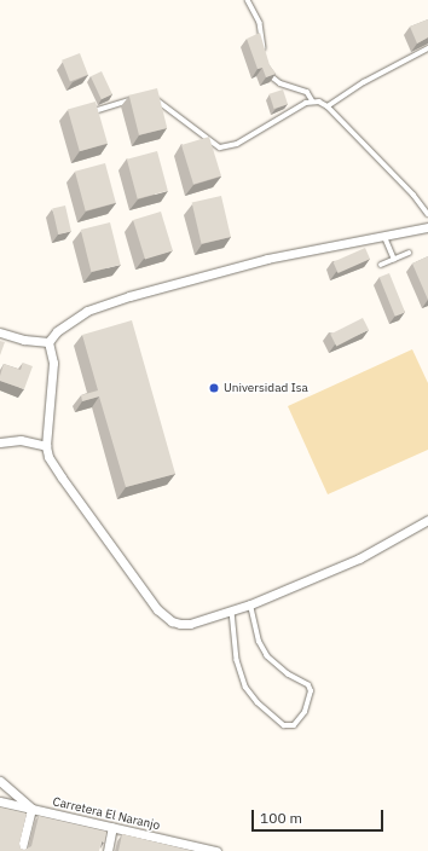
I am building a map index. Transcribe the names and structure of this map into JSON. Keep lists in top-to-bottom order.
{
  "streets": {
    "street": ["Carretera El Naranjo"]
  },
  "places": ["Universidad Isa"],
  "scale_bar": "100 m"
}
